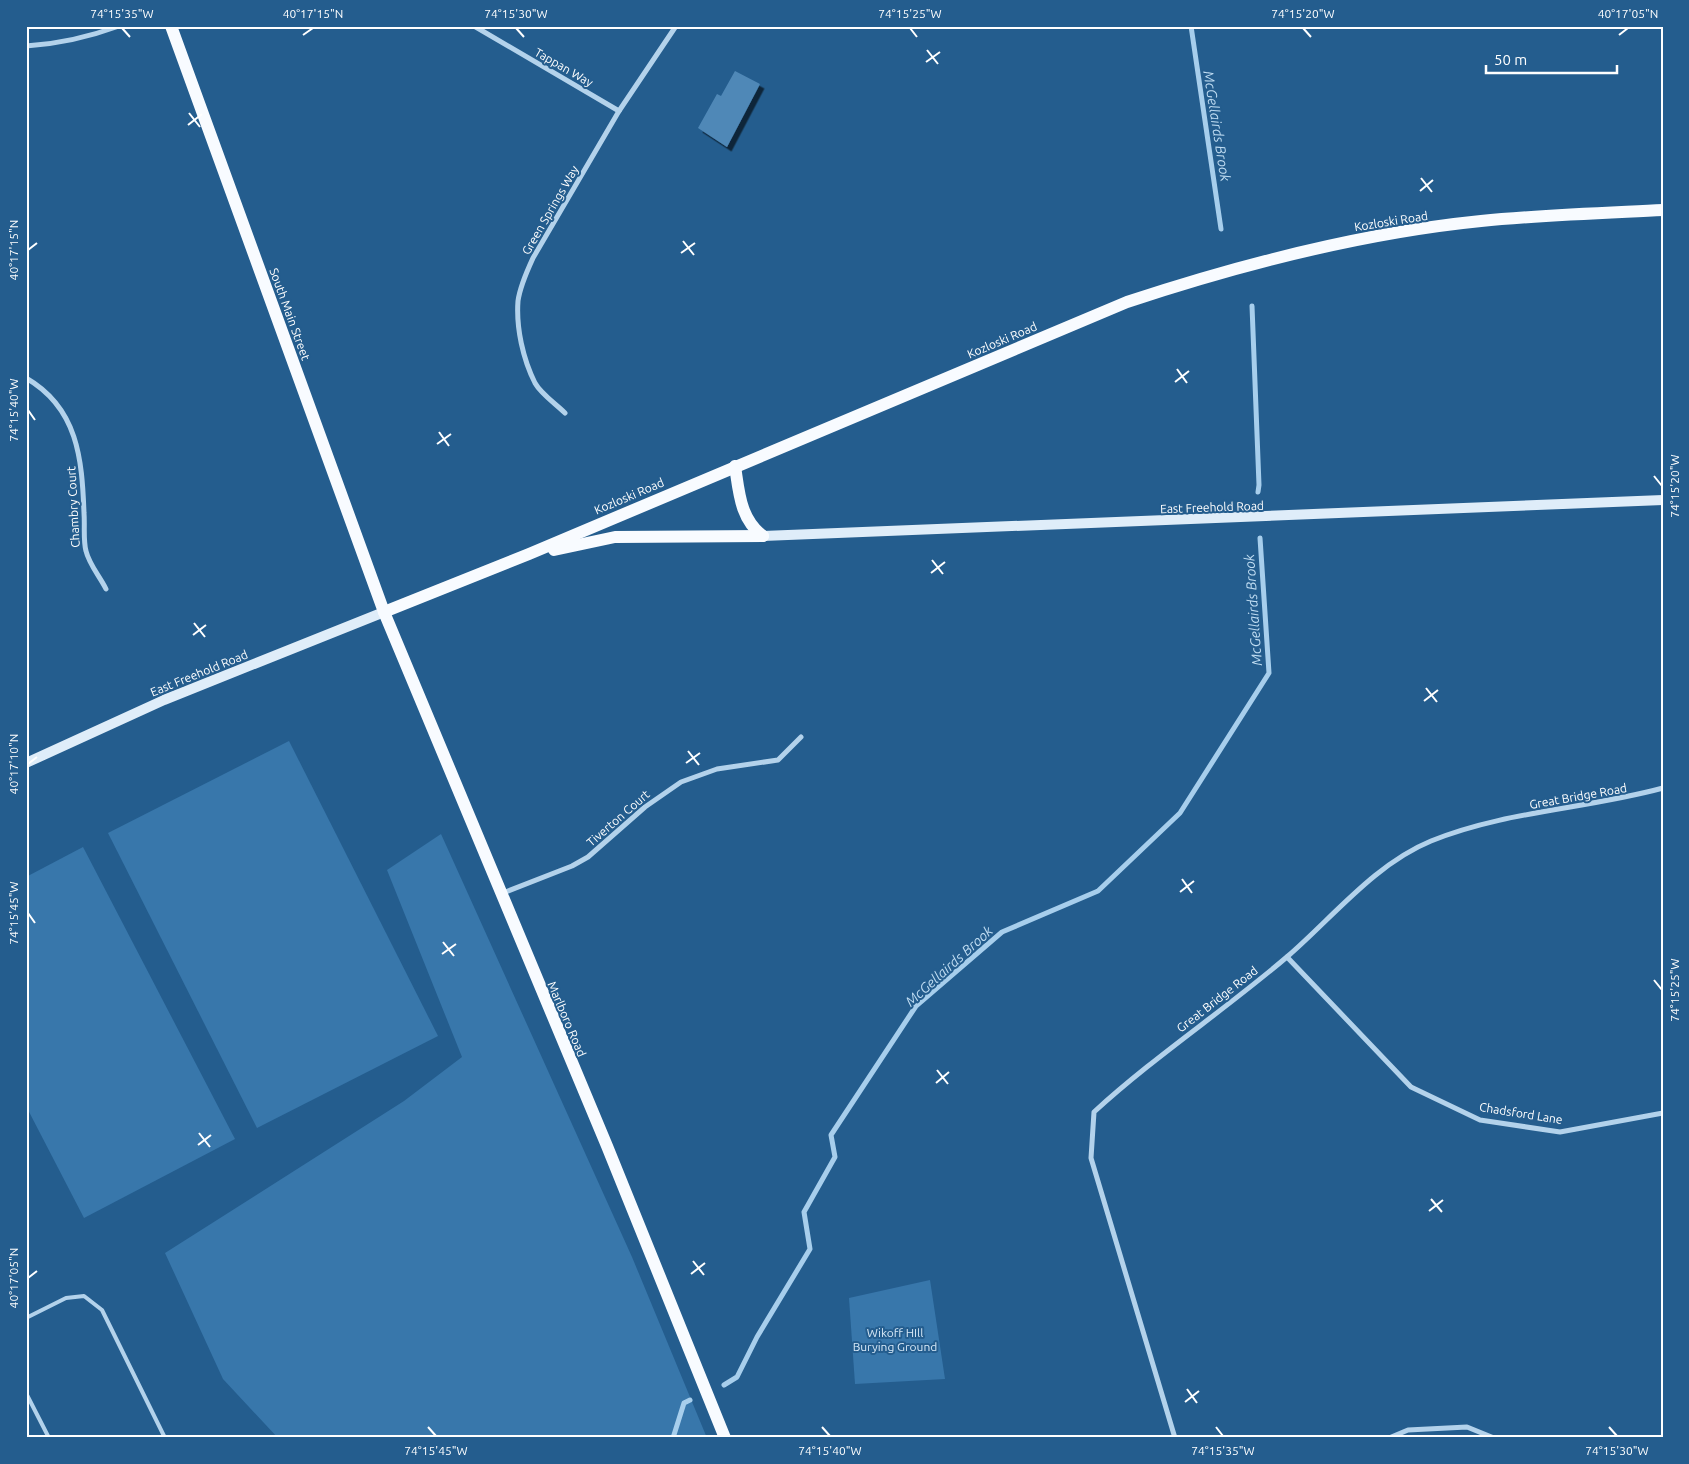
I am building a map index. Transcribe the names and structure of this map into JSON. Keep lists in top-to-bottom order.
{
  "streets": {
    "main road": ["Kozloski Road", "South Main Street", "Marlboro Road"],
    "street": [
      "Tappan Way",
      "Green Springs Way",
      "Chambry Court",
      "East Freehold Road",
      "Great Bridge Road",
      "Tiverton Court",
      "Chadsford Lane"
    ]
  },
  "crossings": [
    ["Tappan Way", "Green Springs Way"],
    ["Kozloski Road", "South Main Street"],
    ["Kozloski Road", "East Freehold Road"],
    ["Kozloski Road", "Marlboro Road"],
    ["South Main Street", "East Freehold Road"],
    ["South Main Street", "Marlboro Road"],
    ["East Freehold Road", "Marlboro Road"],
    ["Great Bridge Road", "Chadsford Lane"],
    ["Tiverton Court", "Marlboro Road"]
  ],
  "water": ["McGellairds Brook"],
  "parks": ["Wikoff HIll Burying Ground"],
  "scale_bar": "50 m",
  "coordinates": [
    "74°15'35\"W",
    "40°17'15\"N",
    "74°15'30\"W",
    "74°15'25\"W",
    "74°15'20\"W",
    "40°17'05\"N",
    "74°15'40\"W",
    "40°17'10\"N",
    "74°15'45\"W"
  ]
}
